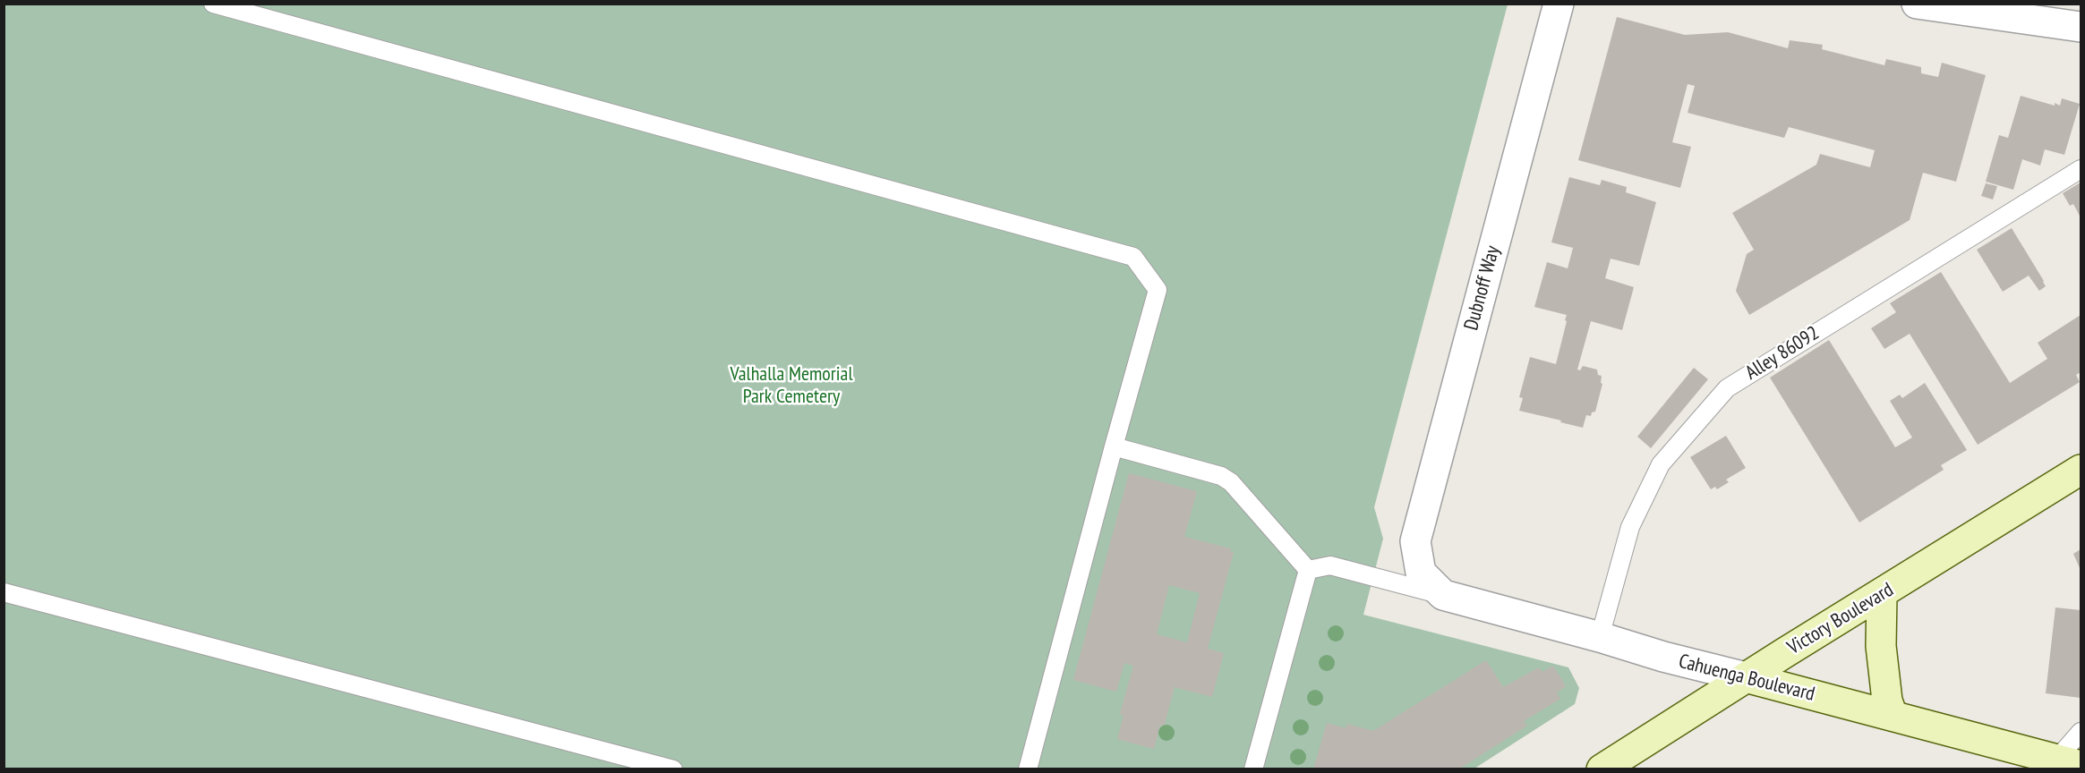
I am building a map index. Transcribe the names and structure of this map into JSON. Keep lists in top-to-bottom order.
{
  "streets": {
    "main road": ["Victory Boulevard", "Cahuenga Boulevard"],
    "street": ["Dubnoff Way"],
    "lane": ["Alley 86092"]
  },
  "crossings": [
    ["Dubnoff Way", "Cahuenga Boulevard"],
    ["Alley 86092", "Cahuenga Boulevard"],
    ["Victory Boulevard", "Cahuenga Boulevard"]
  ],
  "parks": ["Valhalla Memorial Park Cemetery"]
}
